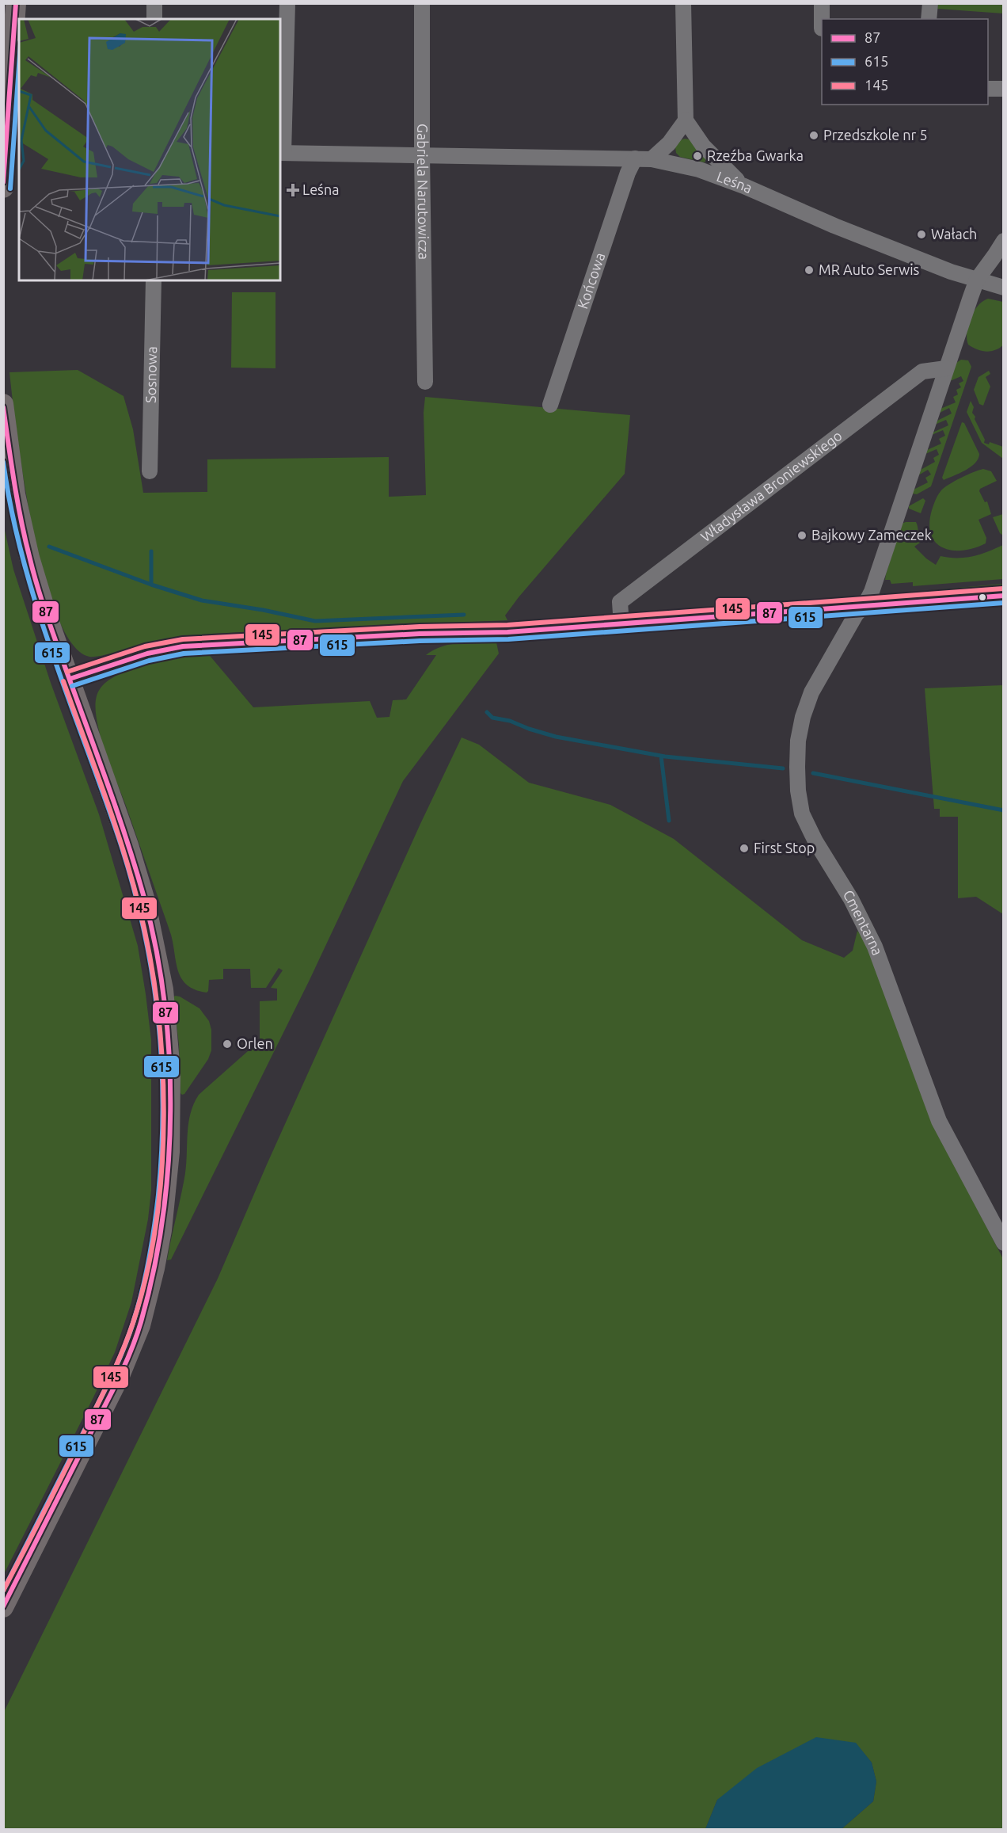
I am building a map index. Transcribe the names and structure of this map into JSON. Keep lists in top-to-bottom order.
{
  "streets": {
    "street": [
      "Leśna",
      "Gabriela Narutowicza",
      "Końcowa",
      "Sosnowa",
      "Władysława Broniewskiego",
      "Cmentarna"
    ]
  },
  "crossings": [
    ["Leśna", "Gabriela Narutowicza"],
    ["Leśna", "Końcowa"]
  ],
  "places": {
    "other": [
      "Przedszkole nr 5",
      "Rzeźba Gwarka",
      "Wałach",
      "MR Auto Serwis",
      "Bajkowy Zameczek",
      "First Stop",
      "Orlen"
    ],
    "health": ["Leśna"]
  },
  "lines": ["transit line 87", "transit line 615", "transit line 145"],
  "legend": ["87", "615", "145"]
}
